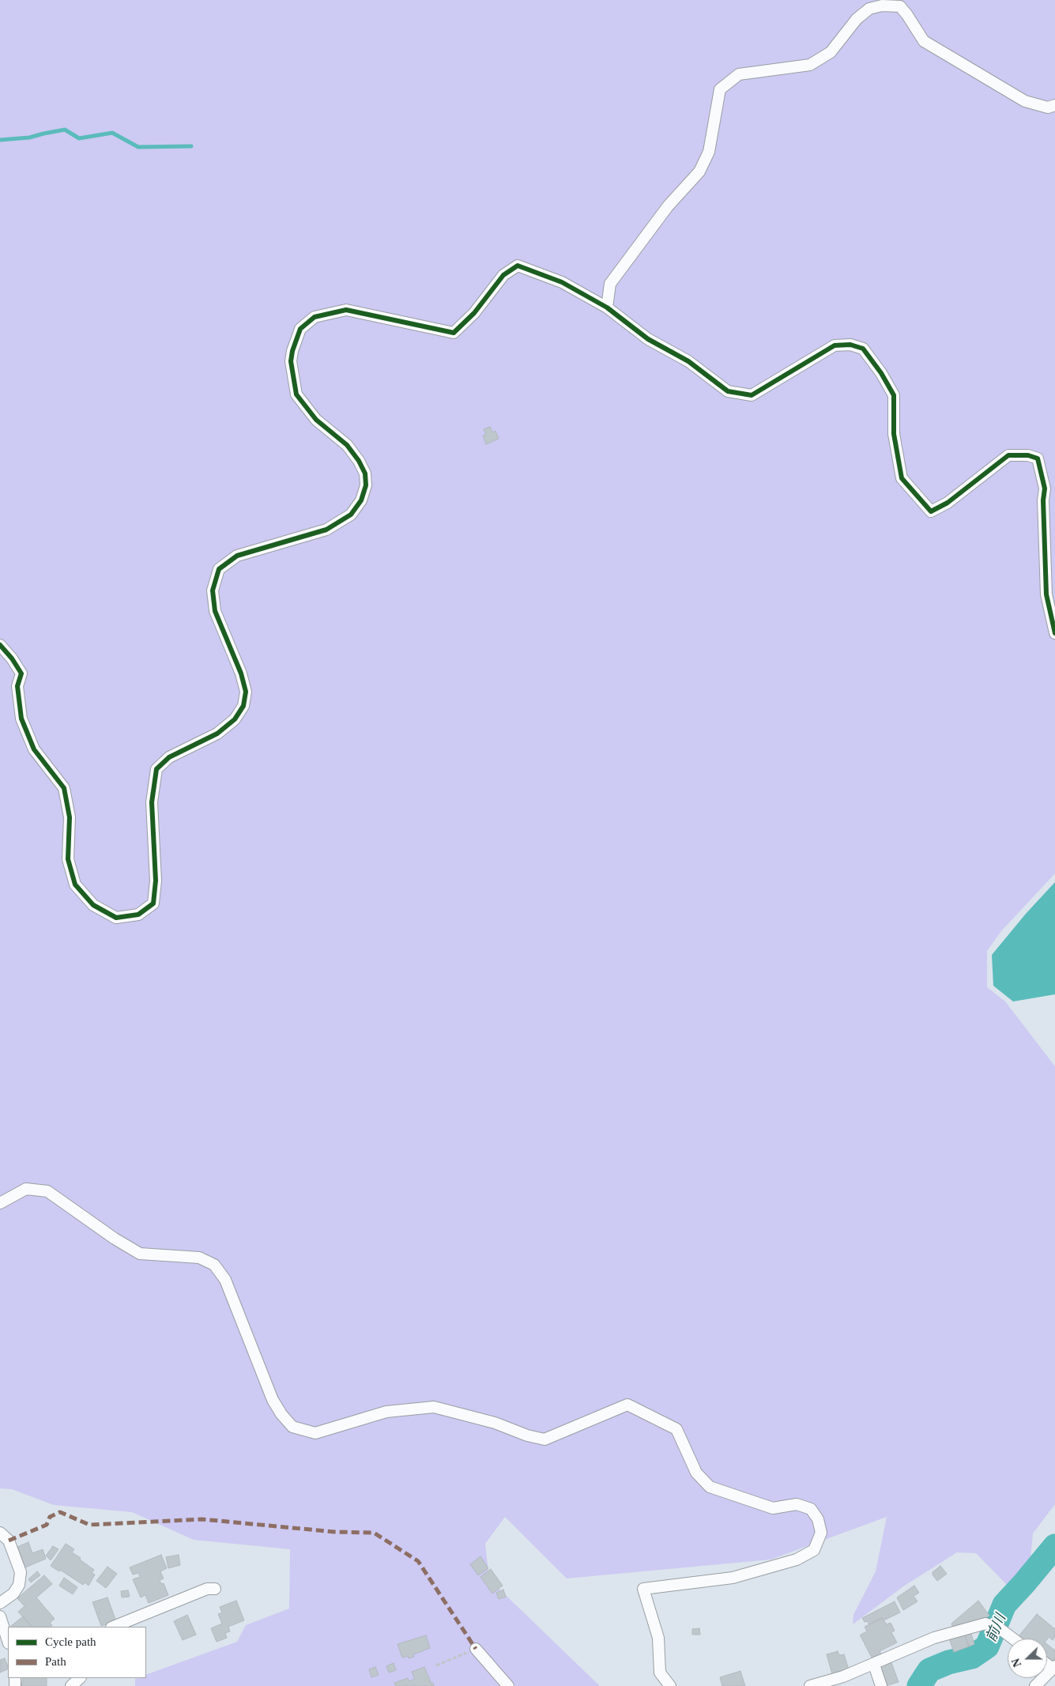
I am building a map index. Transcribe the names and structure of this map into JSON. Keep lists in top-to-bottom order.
{
  "water": ["前川"],
  "legend": ["Cycle path", "Path"],
  "north": "left"
}
